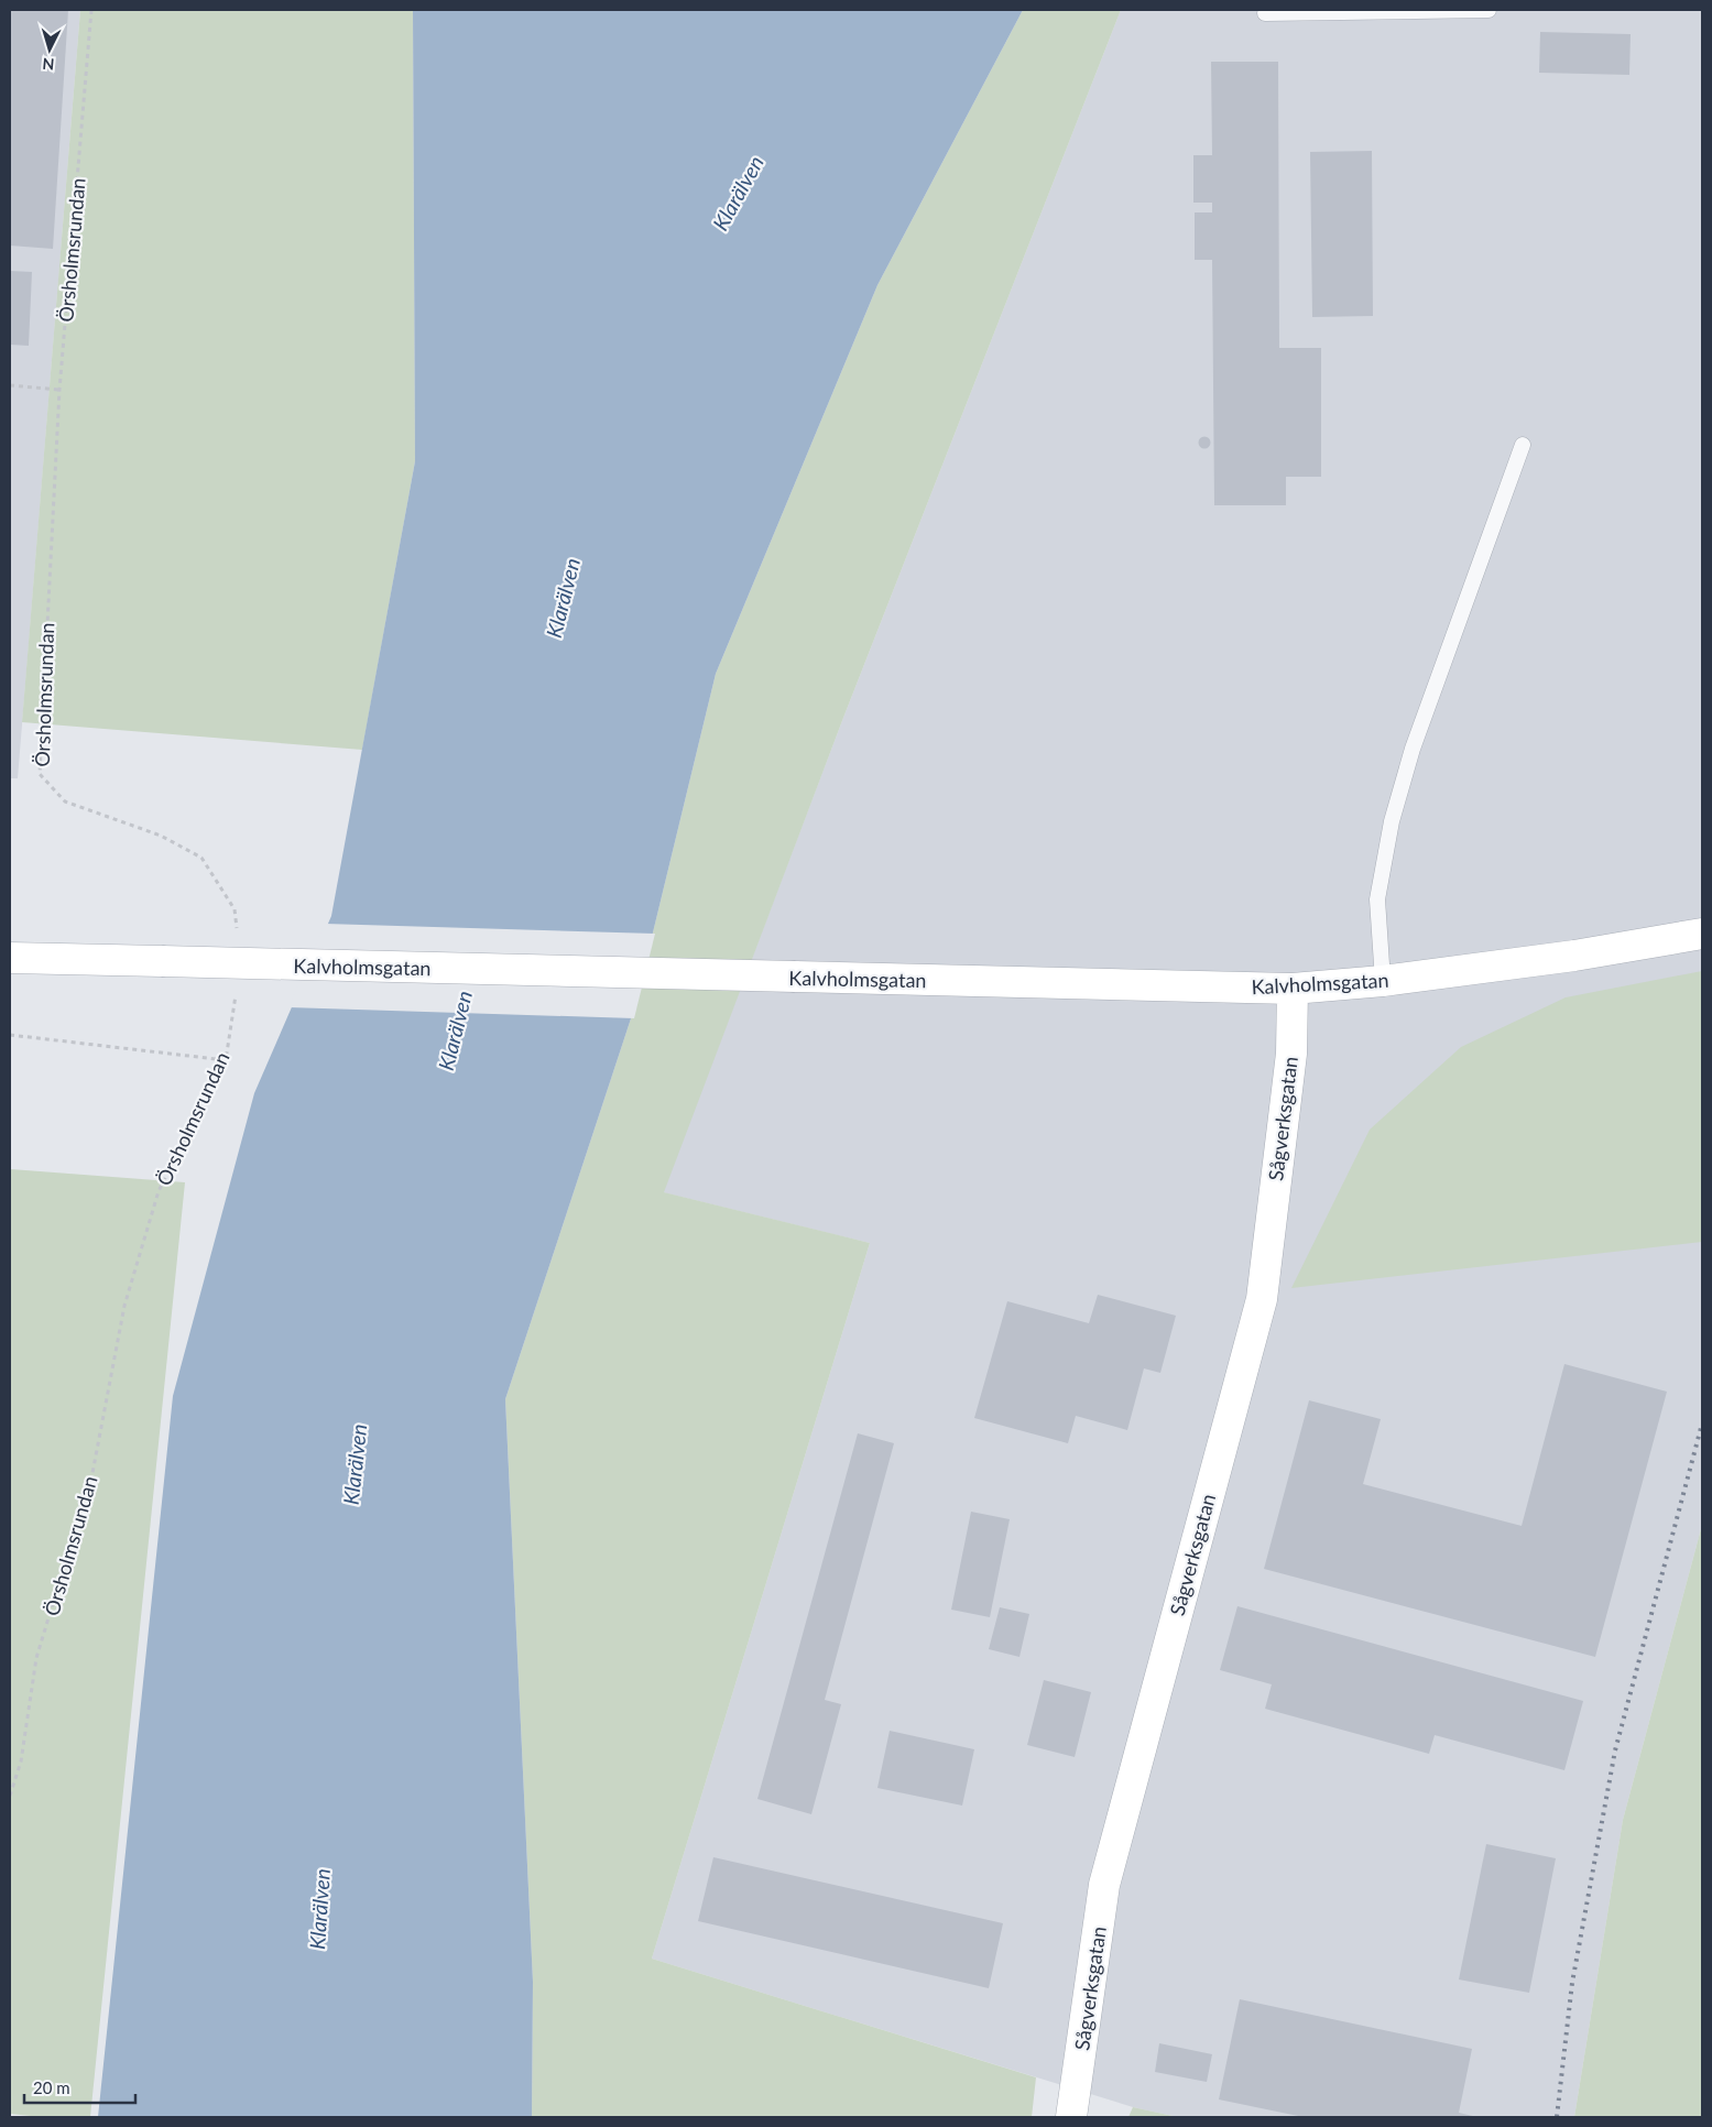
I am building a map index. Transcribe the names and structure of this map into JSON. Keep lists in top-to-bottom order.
{
  "streets": {
    "street": ["Kalvholmsgatan", "Sågverksgatan"],
    "path": ["Örsholmsrundan"]
  },
  "crossings": [
    ["Kalvholmsgatan", "Sågverksgatan"]
  ],
  "water": ["Klarälven"],
  "scale_bar": "20 m",
  "north": "bottom"
}
